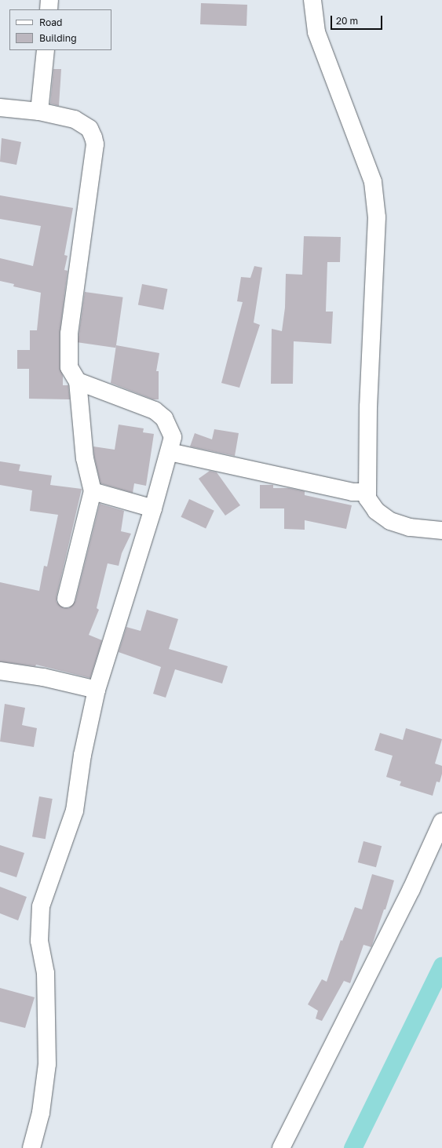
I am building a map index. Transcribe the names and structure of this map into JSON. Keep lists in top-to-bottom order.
{
  "legend": ["Road", "Building"],
  "scale_bar": "20 m"
}
